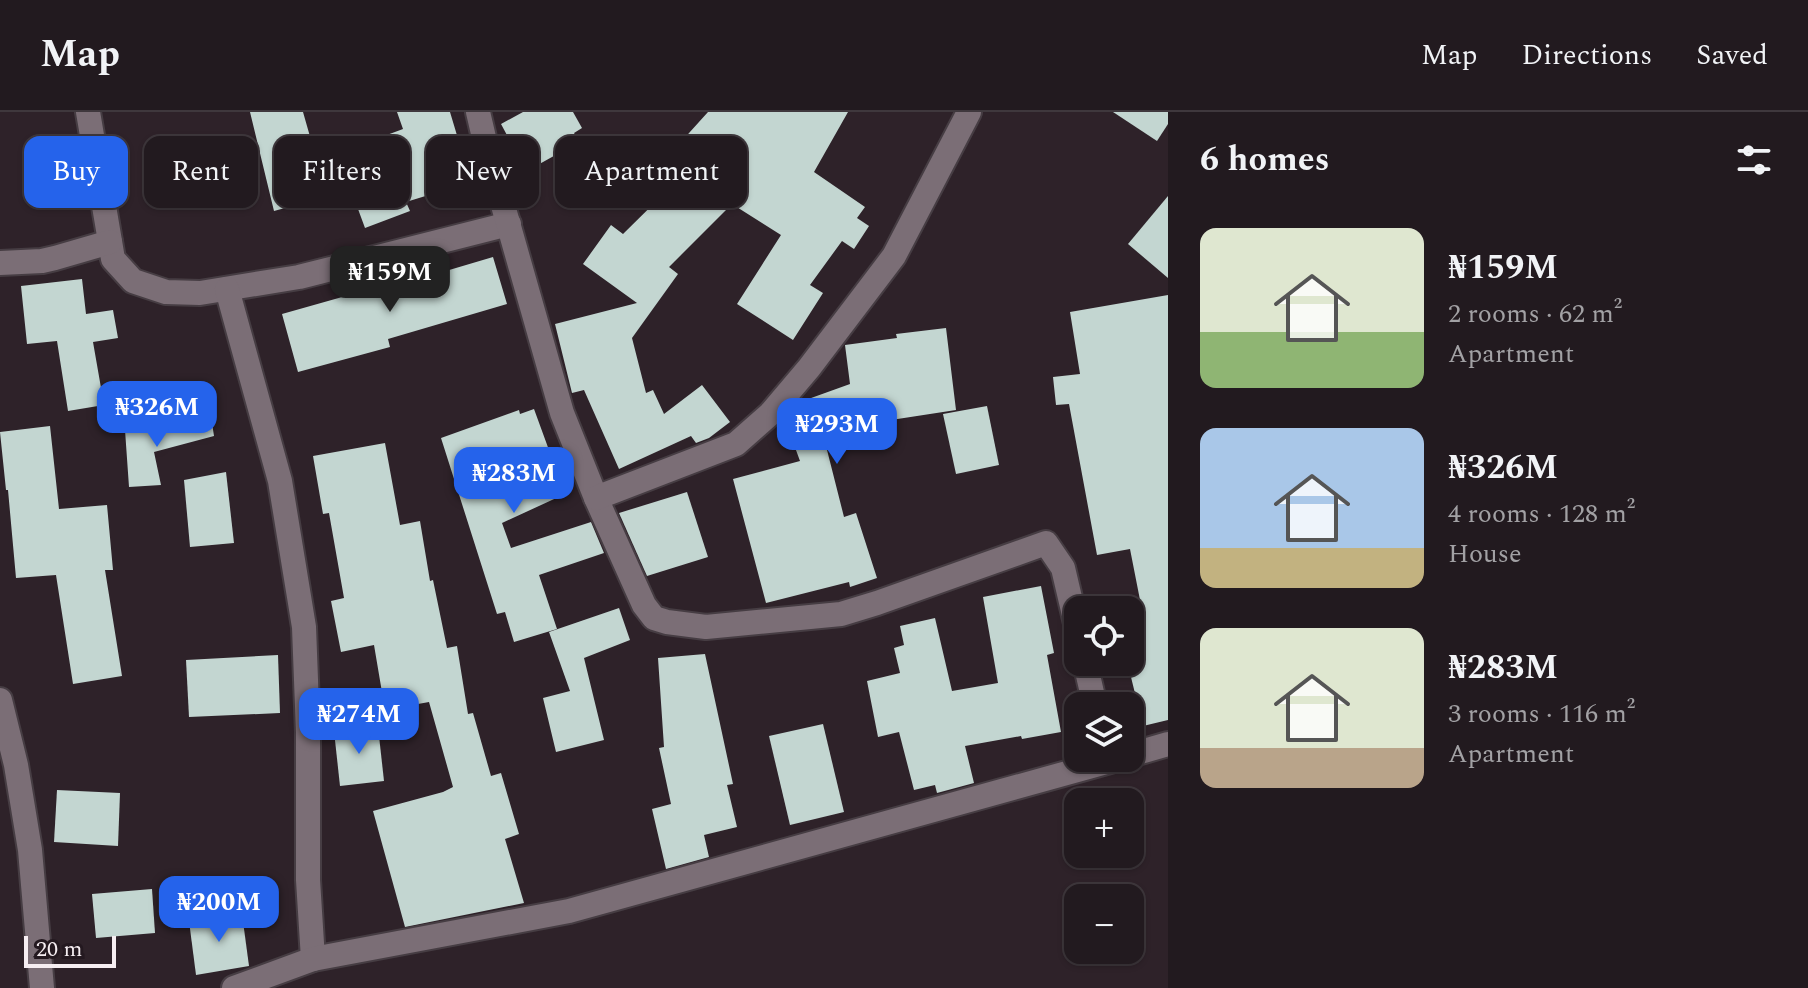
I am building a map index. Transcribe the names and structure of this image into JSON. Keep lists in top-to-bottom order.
{
  "scale_bar": "20 m",
  "page": {
    "header": "Map",
    "nav": ["Map", "Directions", "Saved"],
    "heading": "6 homes",
    "chip": [
      "Buy",
      "Rent",
      "Filters",
      "New",
      "Apartment"
    ],
    "list": [
      {
        "name": "₦159M",
        "note": "2 rooms · 62 m² · Apartment"
      },
      {
        "name": "₦326M",
        "note": "4 rooms · 128 m² · House"
      },
      {
        "name": "₦283M",
        "note": "3 rooms · 116 m² · Apartment"
      }
    ],
    "price": [
      "₦159M",
      "₦326M",
      "₦293M",
      "₦283M",
      "₦274M",
      "₦200M"
    ],
    "map_buttons": ["+", "−"],
    "scale": "20 m"
  }
}
